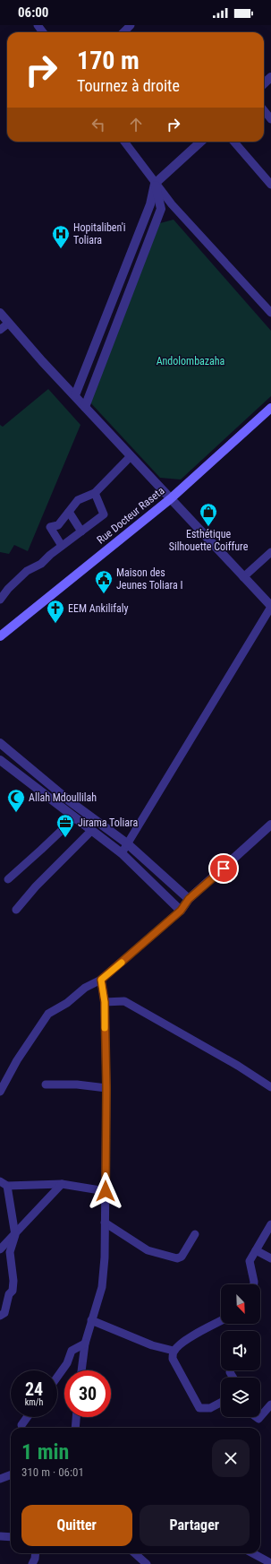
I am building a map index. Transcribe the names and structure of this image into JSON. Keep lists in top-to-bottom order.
{
  "streets": {
    "main road": ["Rue Docteur Raseta"]
  },
  "parks": ["Andolombazaha"],
  "places": {
    "hospital": ["Hopitaliben'i Toliara"],
    "shop": ["Esthétique Silhouette Coiffure"],
    "public building": ["Maison des Jeunes Toliara I"],
    "church": ["EEM Ankilifaly"],
    "mosque": ["Allah Mdoullilah"],
    "office": ["Jirama Toliara"]
  },
  "north": "bottom right",
  "page": {
    "status": "06:00",
    "turn": ["170 m", "Tournez à droite"],
    "speed": "24 km/h",
    "limit": "30",
    "heading": ["1 min", "310 m · 06:01"],
    "buttons": ["Quitter", "Partager"]
  }
}
